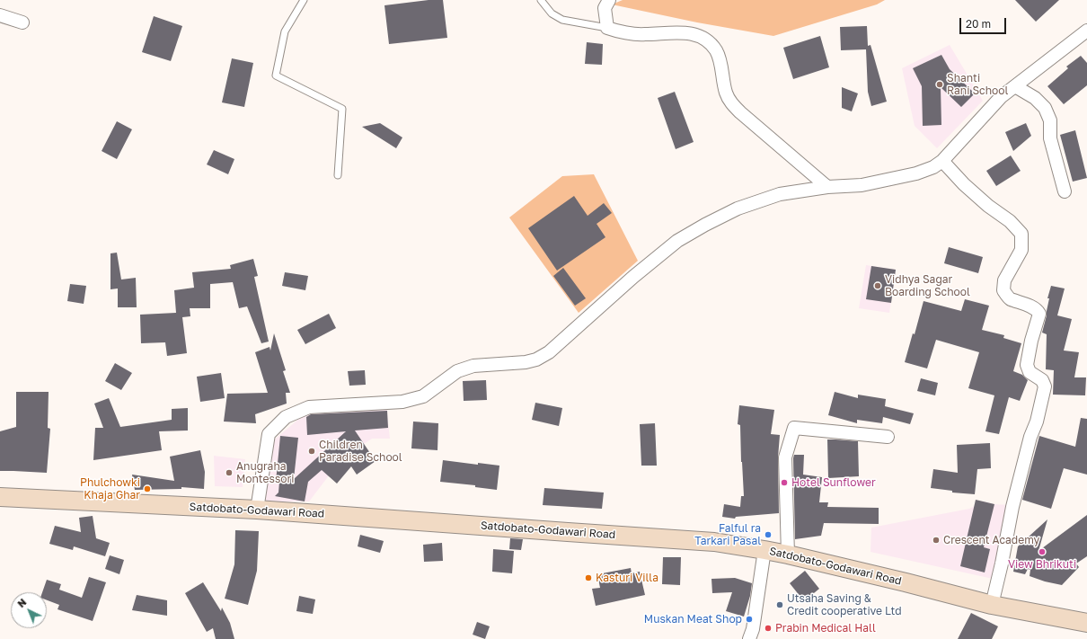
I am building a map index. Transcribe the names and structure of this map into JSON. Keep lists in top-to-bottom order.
{
  "streets": {
    "street": ["Satdobato-Godawari Road"]
  },
  "places": [
    "Shanti Rani School",
    "Vidhya Sagar Boarding School",
    "Children Paradise School",
    "Anugraha Montessori",
    "Hotel Sunflower",
    "Phulchowki Khaja Ghar",
    "Falful ra Tarkari Pasal",
    "Crescent Academy",
    "View Bhrikuti",
    "Kasturi Villa",
    "Utsaha Saving & Credit cooperative Ltd",
    "Muskan Meat Shop",
    "Prabin Medical Hall"
  ],
  "scale_bar": "20 m",
  "north": "top left"
}
